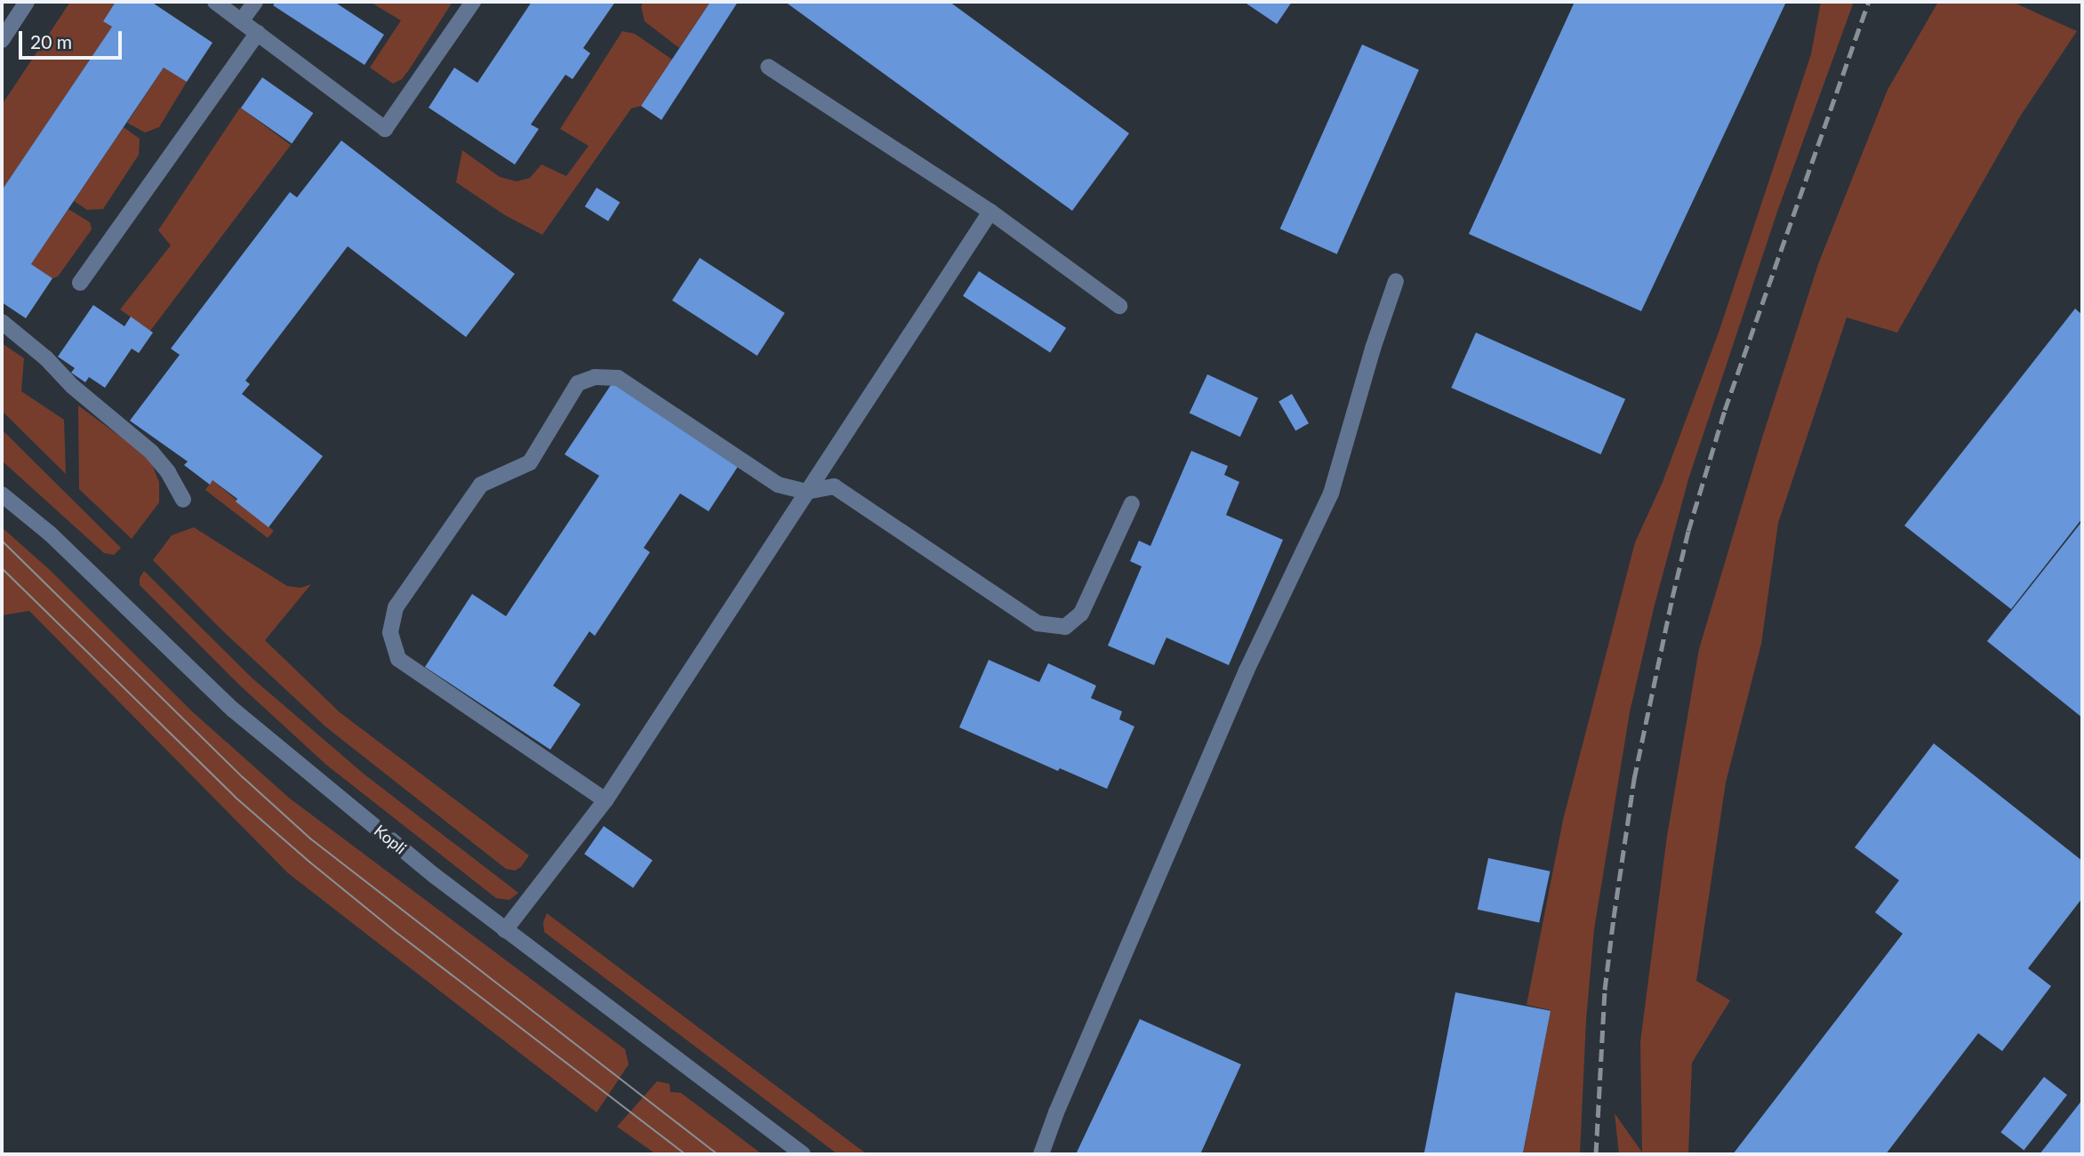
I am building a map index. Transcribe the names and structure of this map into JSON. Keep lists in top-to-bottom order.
{
  "streets": {
    "street": ["Kopli"]
  },
  "scale_bar": "20 m"
}
